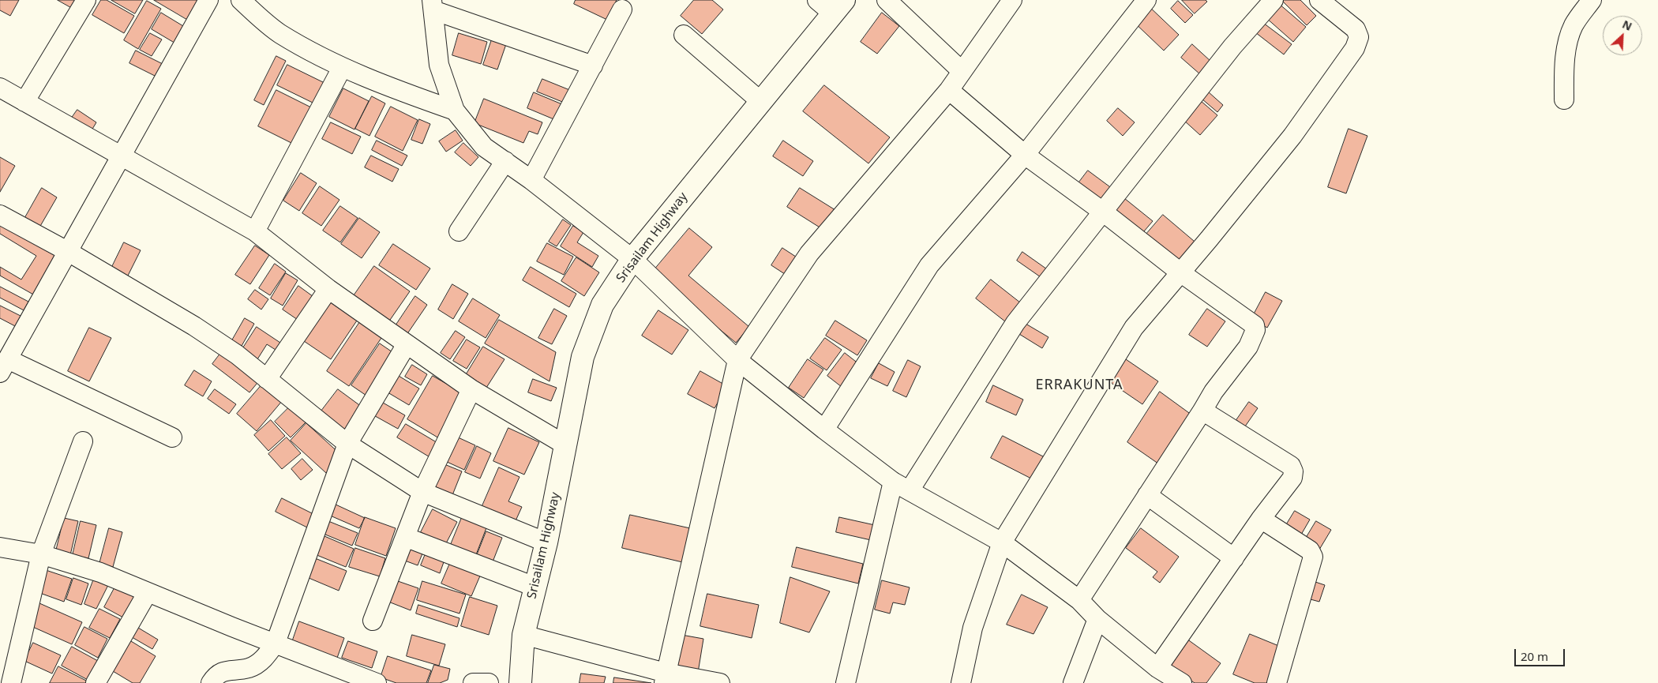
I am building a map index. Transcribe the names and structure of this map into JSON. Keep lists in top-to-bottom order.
{
  "streets": {
    "highway": ["Srisailam Highway"]
  },
  "districts": ["ERRAKUNTA"],
  "scale_bar": "20 m",
  "north": "top right"
}
